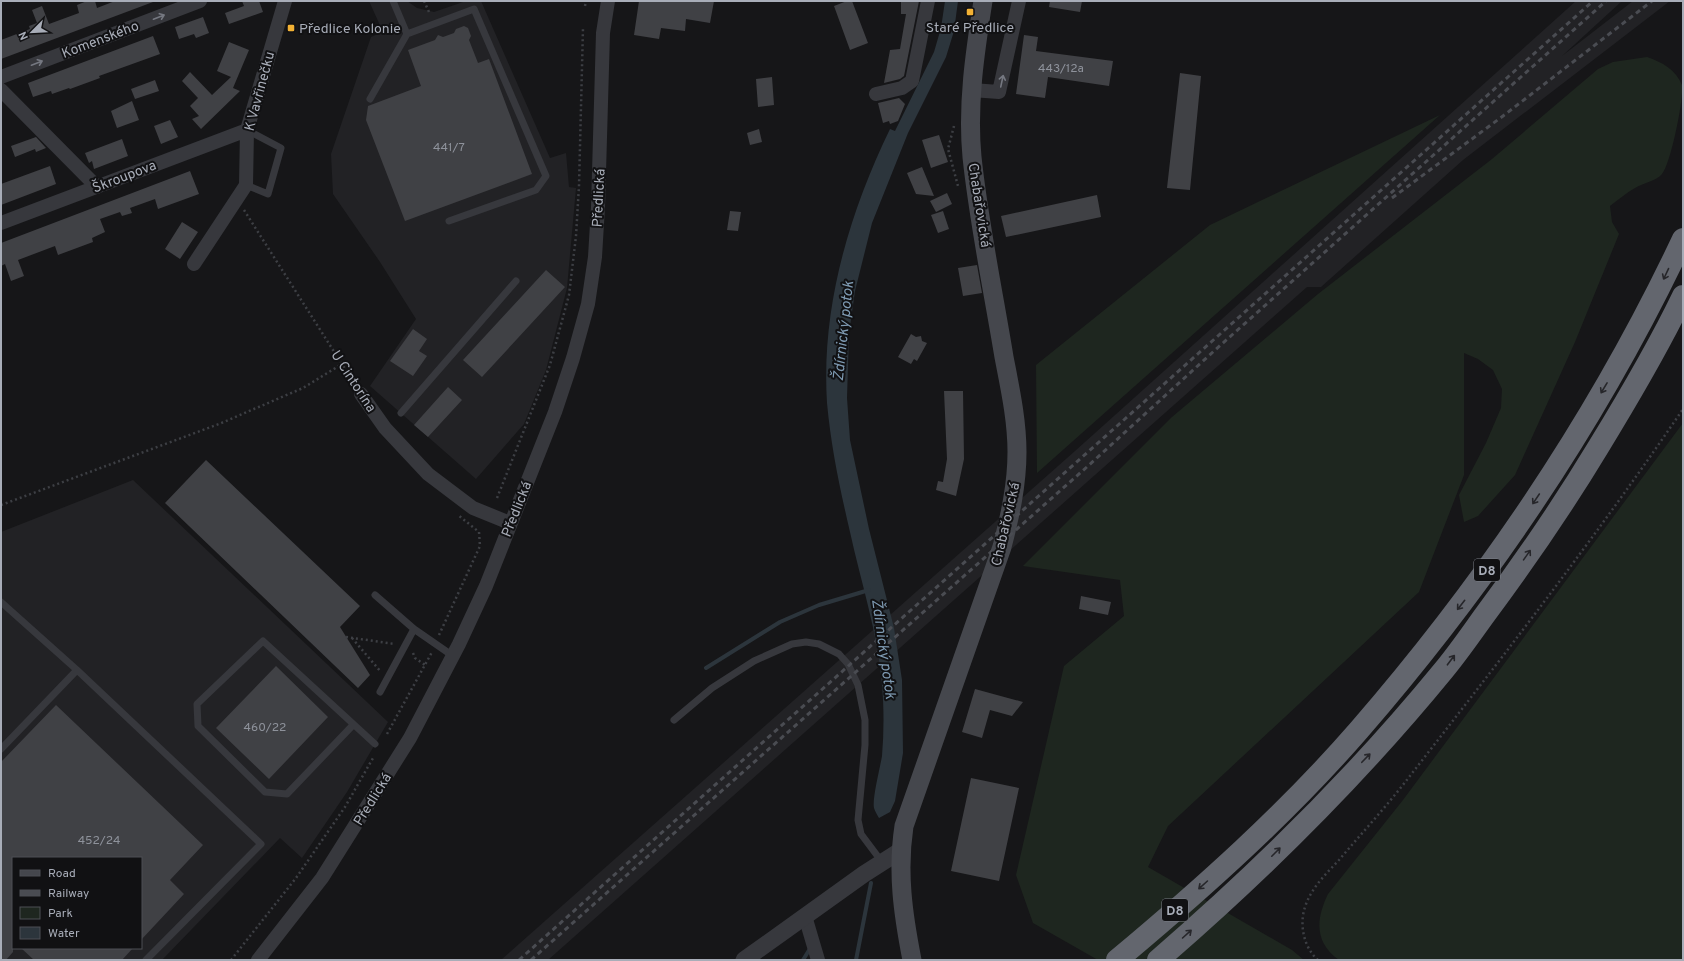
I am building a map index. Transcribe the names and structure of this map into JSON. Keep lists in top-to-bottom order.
{
  "streets": {
    "highway": ["D8"],
    "main road": ["Chabařovická"],
    "street": [
      "Komenského",
      "K Vavřinečku",
      "Škroupova",
      "Předlická",
      "U Cintorína"
    ]
  },
  "crossings": [
    ["K Vavřinečku", "Škroupova"],
    ["Předlická", "U Cintorína"]
  ],
  "one_way": ["Komenského"],
  "water": ["Ždírnický potok"],
  "places": {
    "transit": ["Staré Předlice", "Předlice Kolonie"]
  },
  "house_numbers": [
    "443/12a",
    "441/7",
    "460/22",
    "452/24"
  ],
  "legend": [
    "Road",
    "Railway",
    "Park",
    "Water"
  ],
  "north": "bottom left"
}
